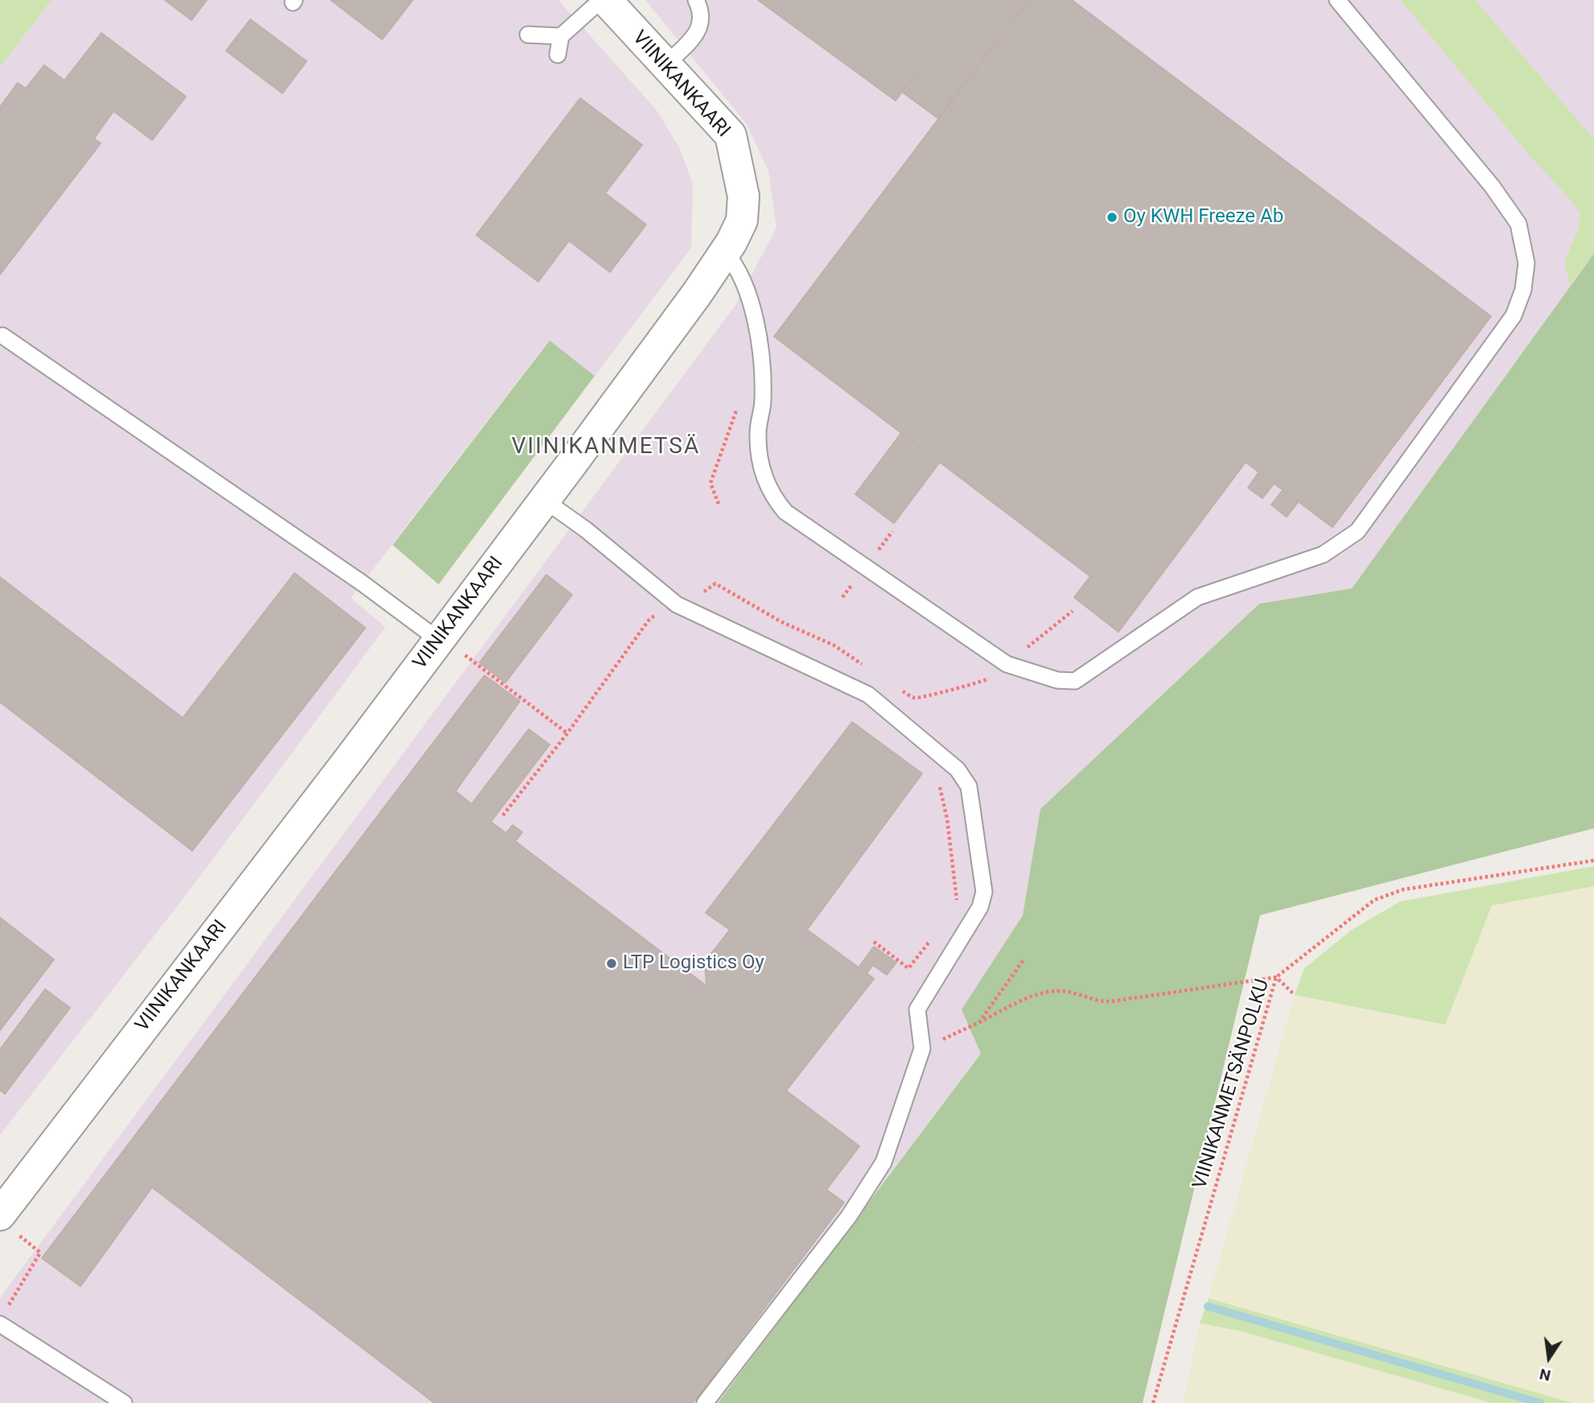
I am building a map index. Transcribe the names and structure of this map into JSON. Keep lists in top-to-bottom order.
{
  "streets": {
    "street": ["VIINIKANKAARI"],
    "path": ["VIINIKANMETSÄNPOLKU"]
  },
  "districts": ["VIINIKANMETSÄ"],
  "places": ["Oy KWH Freeze Ab", "LTP Logistics Oy"],
  "north": "bottom"
}
